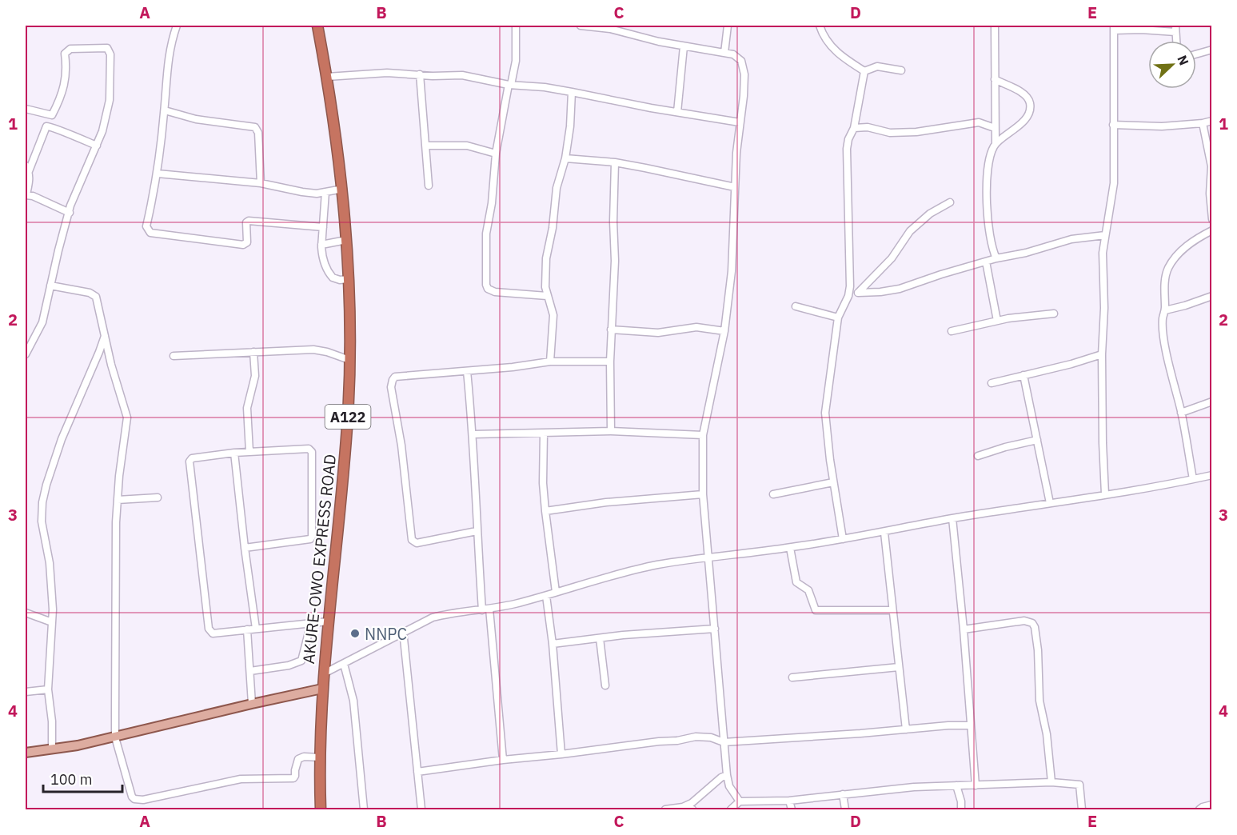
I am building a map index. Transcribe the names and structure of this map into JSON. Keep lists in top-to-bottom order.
{
  "streets": {
    "highway": ["A122", "AKURE-OWO EXPRESS ROAD"]
  },
  "places": ["NNPC"],
  "scale_bar": "100 m",
  "north": "top right",
  "grid": {
    "columns": [
      "A",
      "B",
      "C",
      "D",
      "E"
    ],
    "rows": [
      "1",
      "2",
      "3",
      "4"
    ]
  }
}
